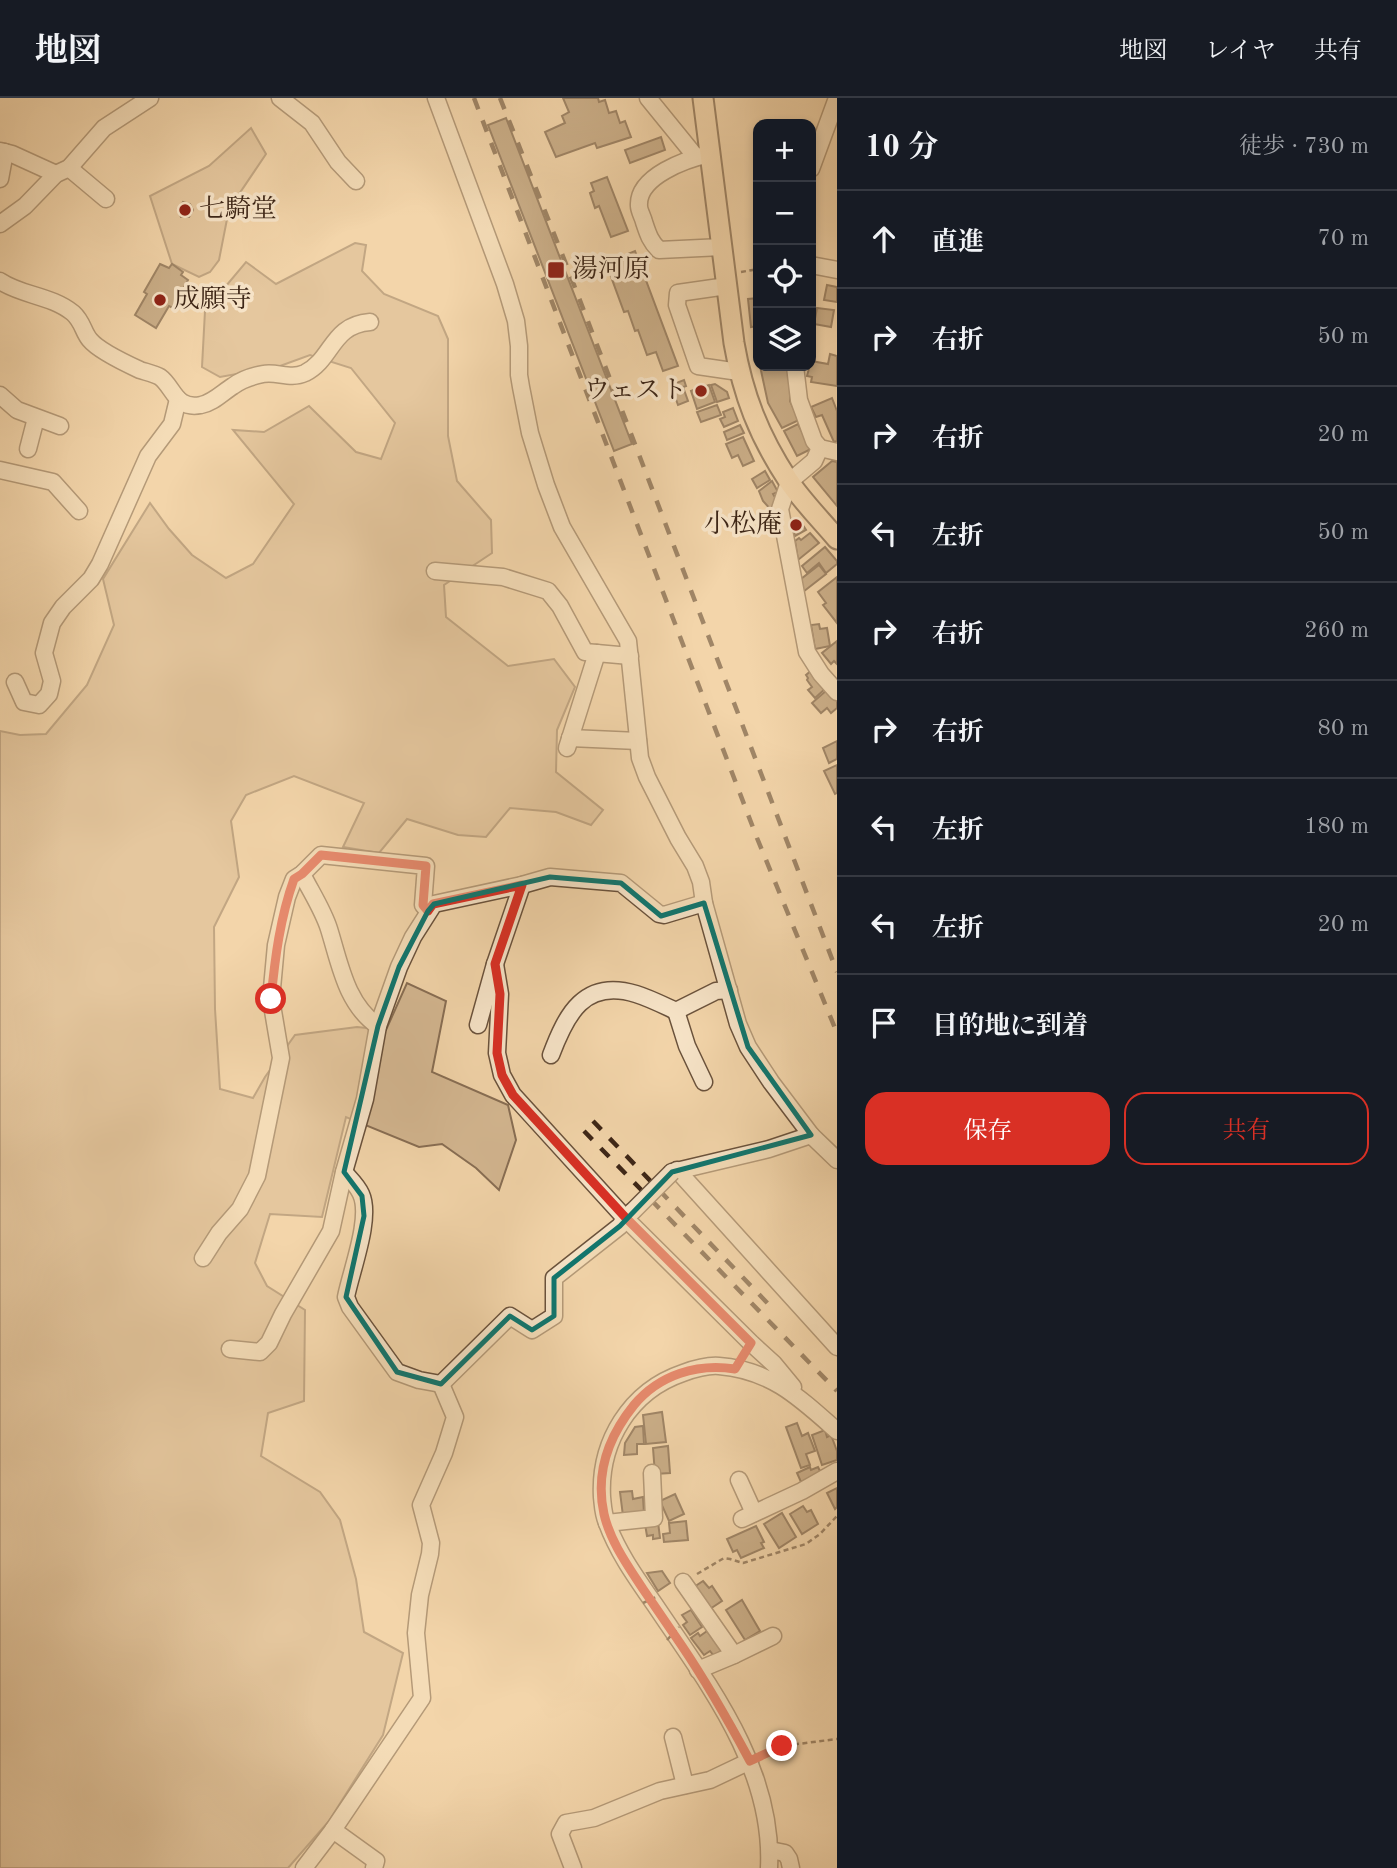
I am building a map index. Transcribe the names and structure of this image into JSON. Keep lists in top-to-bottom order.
{
  "places": {
    "other": [
      "七騎堂",
      "成願寺",
      "ウェスト",
      "小松庵"
    ],
    "transit": ["湯河原"]
  },
  "page": {
    "header": "地図",
    "nav": ["地図", "レイヤ", "共有"],
    "heading": ["10 分", "徒歩 · 730 m"],
    "map_buttons": ["+", "−"],
    "list": [
      ["直進", "70 m"],
      ["右折", "50 m"],
      ["右折", "20 m"],
      ["左折", "50 m"],
      ["右折", "260 m"],
      ["右折", "80 m"],
      ["左折", "180 m"],
      ["左折", "20 m"],
      "目的地に到着"
    ],
    "buttons": ["保存", "共有"]
  }
}
